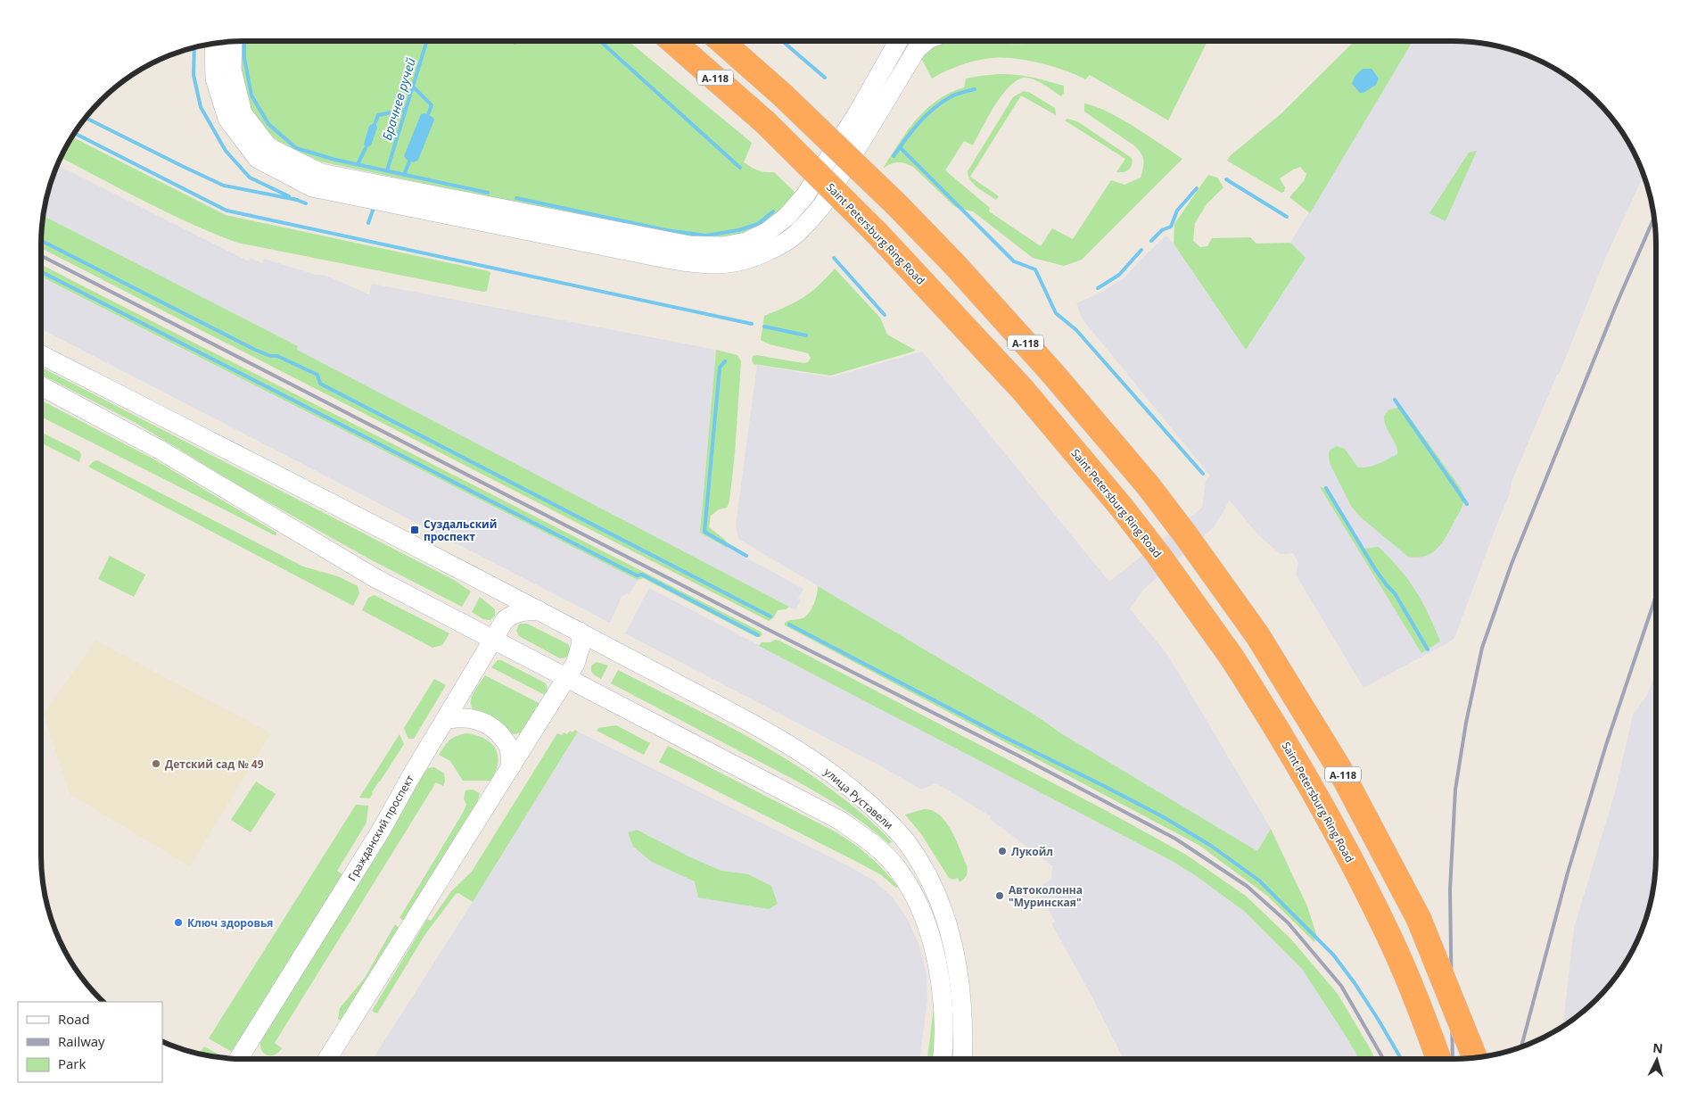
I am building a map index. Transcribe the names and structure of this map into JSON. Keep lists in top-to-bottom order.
{
  "streets": {
    "highway": ["А-118", "Saint Petersburg Ring Road"],
    "main road": ["улица Руставели", "Гражданский проспект"]
  },
  "water": ["Брачнев ручей"],
  "places": {
    "transit": ["Суздальский проспект"],
    "other": [
      "Детский сад № 49",
      "Лукойл",
      "Автоколонна \"Муринская\"",
      "Ключ здоровья"
    ]
  },
  "legend": ["Road", "Railway", "Park"],
  "north": "top"
}
